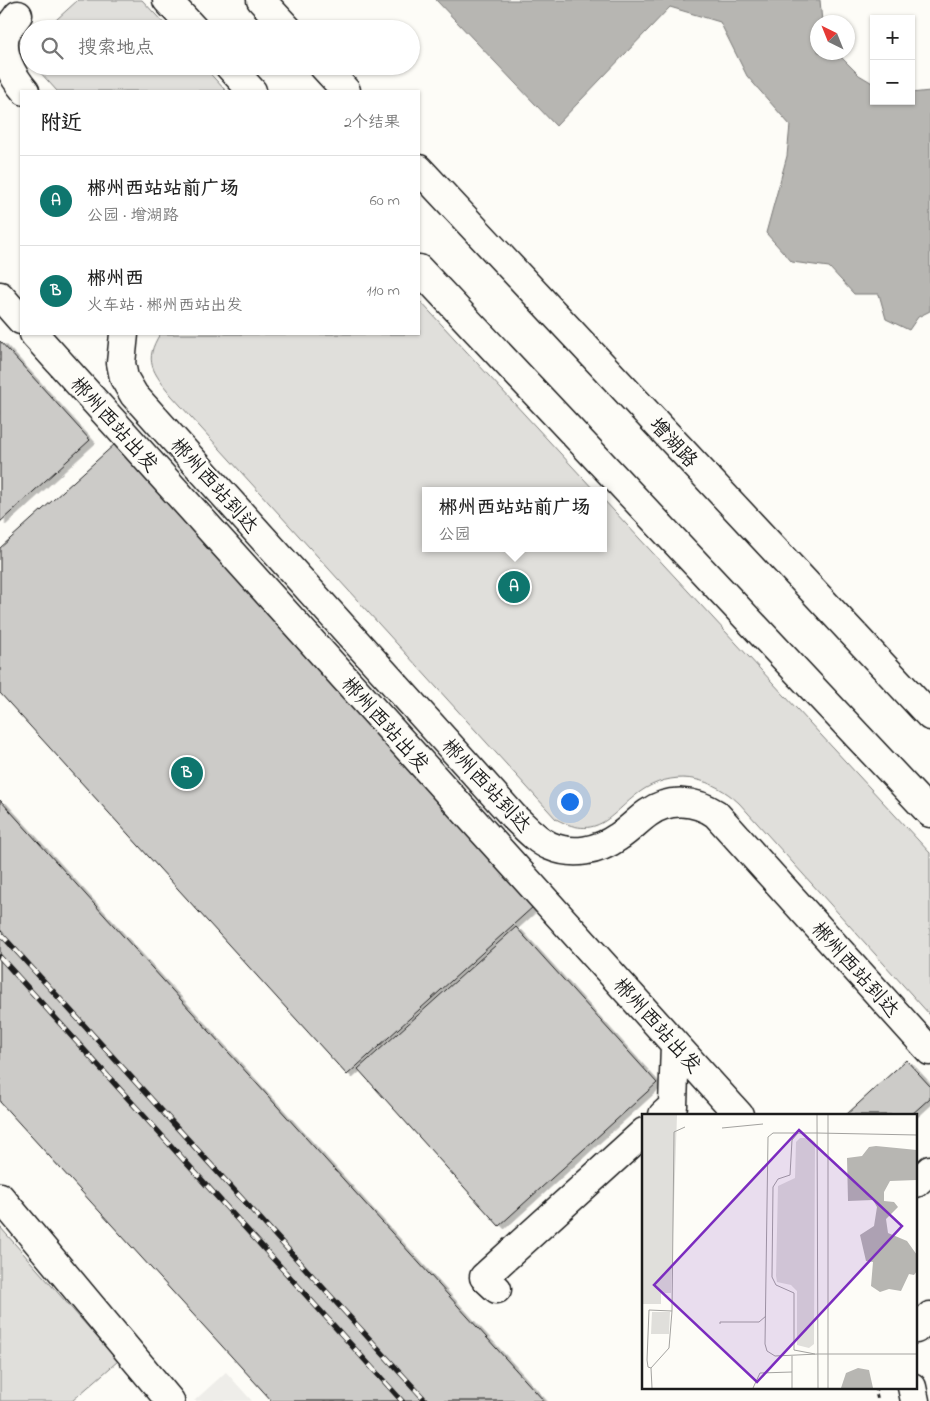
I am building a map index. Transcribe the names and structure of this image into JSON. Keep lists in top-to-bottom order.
{
  "streets": {
    "street": ["郴州西站出发", "增湖路", "郴州西站到达"]
  },
  "north": "top left",
  "page": {
    "map_buttons": ["+", "−"],
    "search": "搜索地点",
    "heading": ["附近", "2个结果"],
    "list": [
      {
        "mark": "A",
        "name": "郴州西站站前广场",
        "note": "公园 · 增湖路",
        "value": "60 m"
      },
      {
        "mark": "B",
        "name": "郴州西",
        "note": "火车站 · 郴州西站出发",
        "value": "110 m"
      }
    ],
    "popup": ["郴州西站站前广场", "公园"],
    "pins": ["A", "B"]
  }
}
